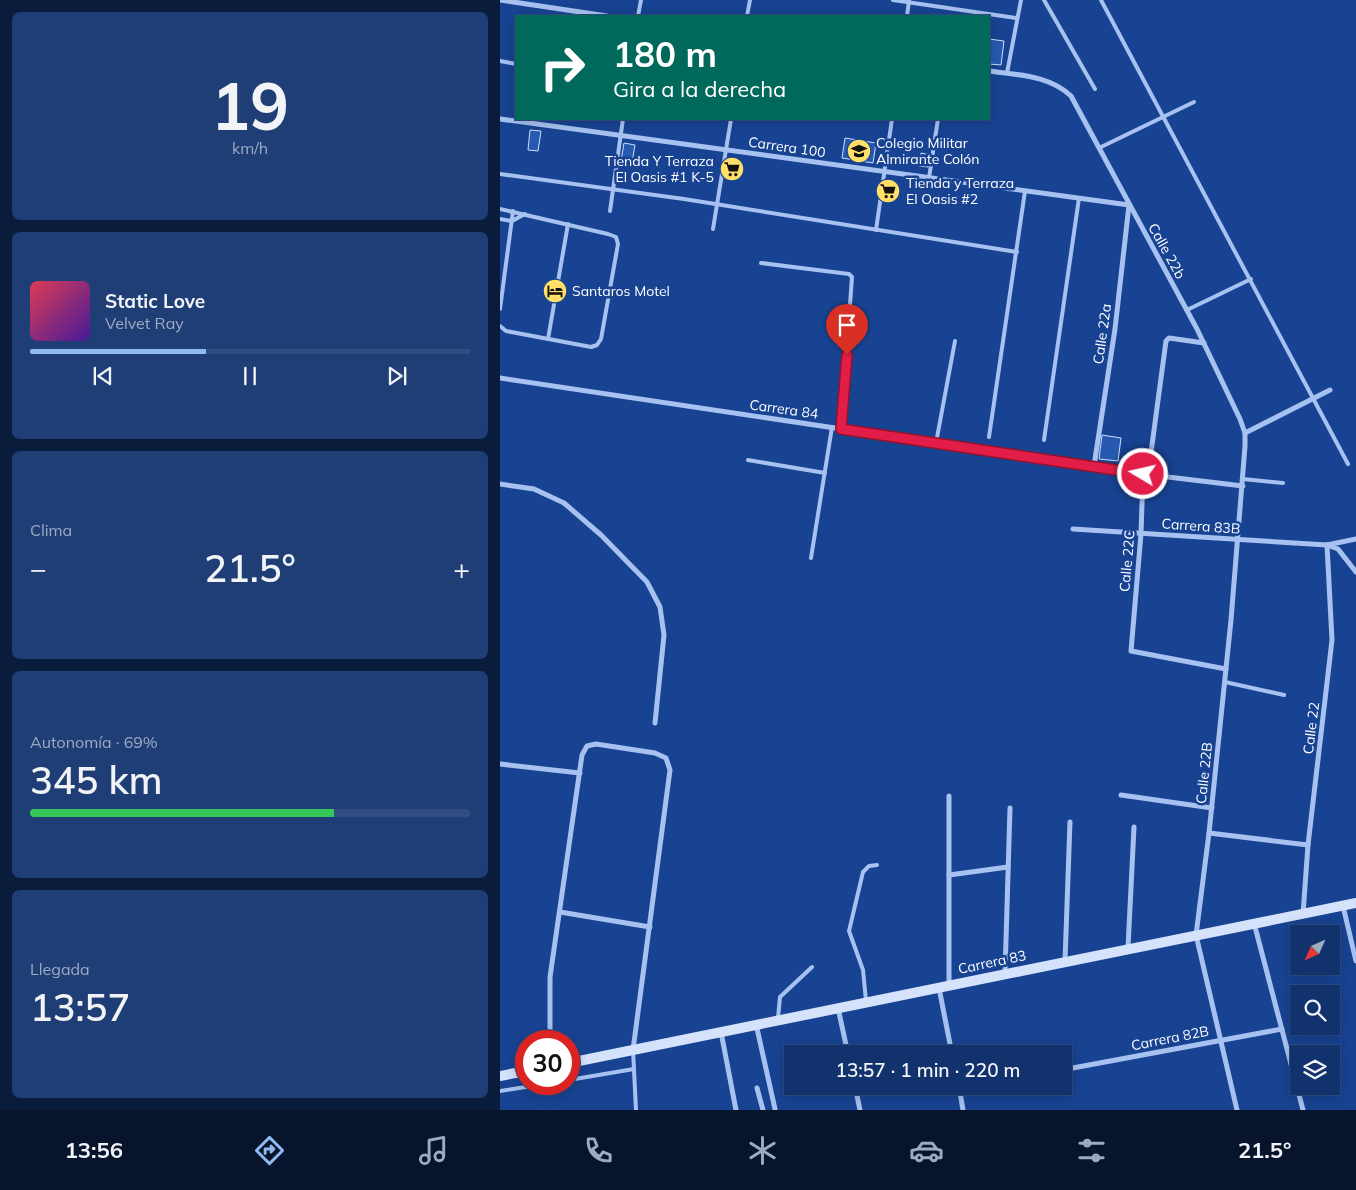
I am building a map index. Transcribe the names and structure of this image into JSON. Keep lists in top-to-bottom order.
{
  "streets": {
    "street": [
      "Carrera 100",
      "Calle 22b",
      "Calle 22a",
      "Carrera 84",
      "Carrera 83B",
      "Calle 22C",
      "Calle 22",
      "Calle 22B",
      "Carrera 83",
      "Carrera 82B"
    ]
  },
  "crossings": [
    ["Carrera 100", "Calle 22b"],
    ["Carrera 100", "Calle 22a"],
    ["Calle 22b", "Calle 22a"],
    ["Calle 22b", "Calle 22B"],
    ["Calle 22a", "Carrera 84"],
    ["Carrera 84", "Calle 22C"],
    ["Carrera 84", "Calle 22B"],
    ["Carrera 83B", "Calle 22C"],
    ["Carrera 83B", "Calle 22"],
    ["Carrera 83B", "Calle 22B"],
    ["Calle 22C", "Calle 22B"],
    ["Calle 22", "Carrera 83"],
    ["Calle 22B", "Carrera 83"],
    ["Calle 22B", "Carrera 82B"]
  ],
  "places": {
    "school or university": ["Colegio Militar Almirante Colón"],
    "supermarket": ["Tienda Y Terraza El Oasis #1 K-5", "Tienda y Terraza El Oasis #2"],
    "hotel": ["Santaros Motel"]
  },
  "north": "bottom left",
  "page": {
    "tile": [
      ["19", "km/h"],
      "Clima",
      ["Autonomía · 69%", "345 km"],
      ["Llegada", "13:57"]
    ],
    "turn": ["180 m", "Gira a la derecha"],
    "song": ["Static Love", "Velvet Ray"],
    "heat": ["−", "21.5°", "+"],
    "limit": "30",
    "trip": "13:57 · 1 min · 220 m",
    "tabs": ["13:56", "21.5°"]
  }
}
